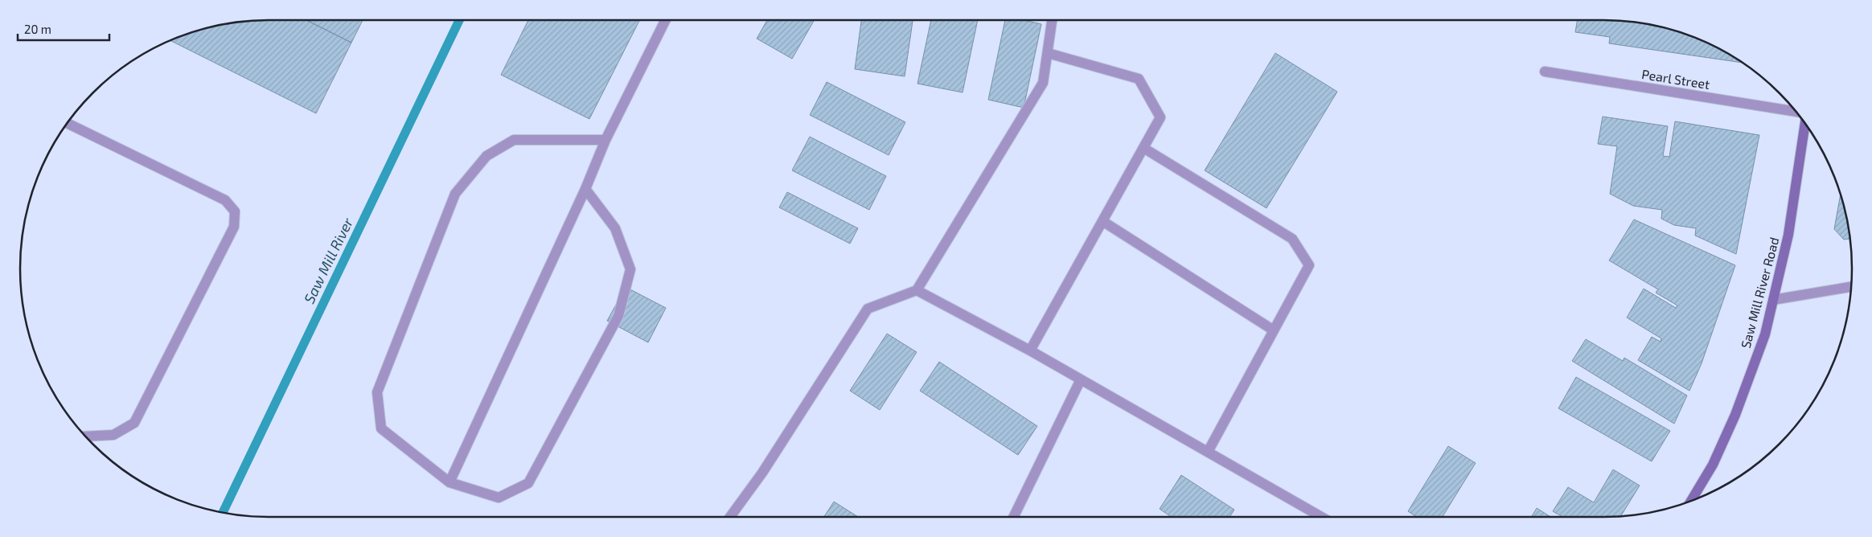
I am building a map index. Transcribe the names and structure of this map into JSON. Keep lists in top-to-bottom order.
{
  "streets": {
    "main road": ["Saw Mill River Road"],
    "street": ["Pearl Street"]
  },
  "water": ["Saw Mill River"],
  "scale_bar": "20 m"
}
